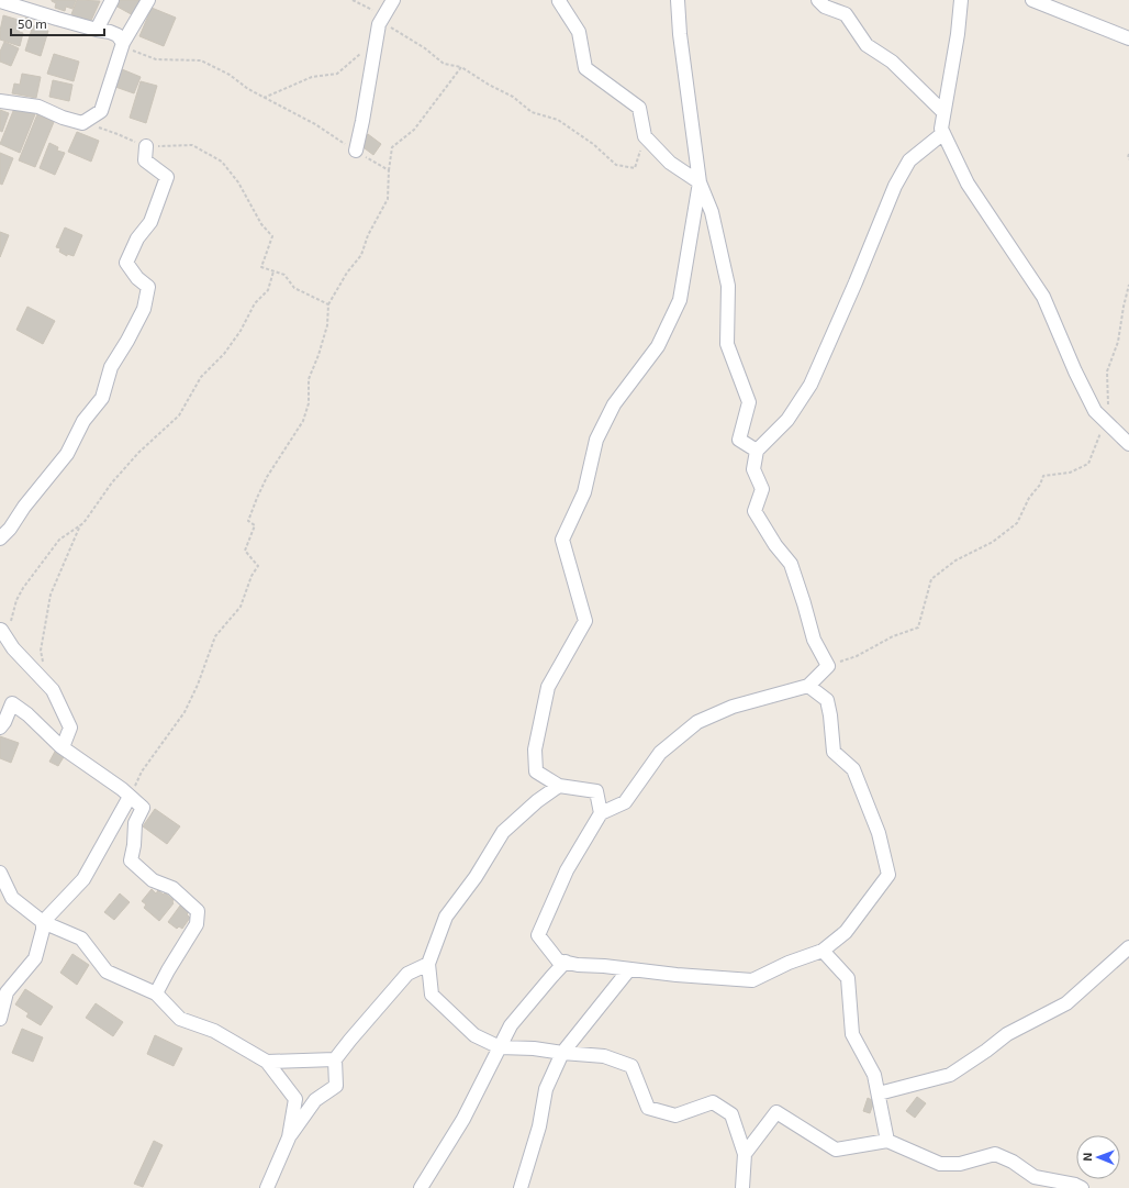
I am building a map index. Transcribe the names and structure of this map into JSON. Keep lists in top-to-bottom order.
{
  "scale_bar": "50 m",
  "north": "left"
}
